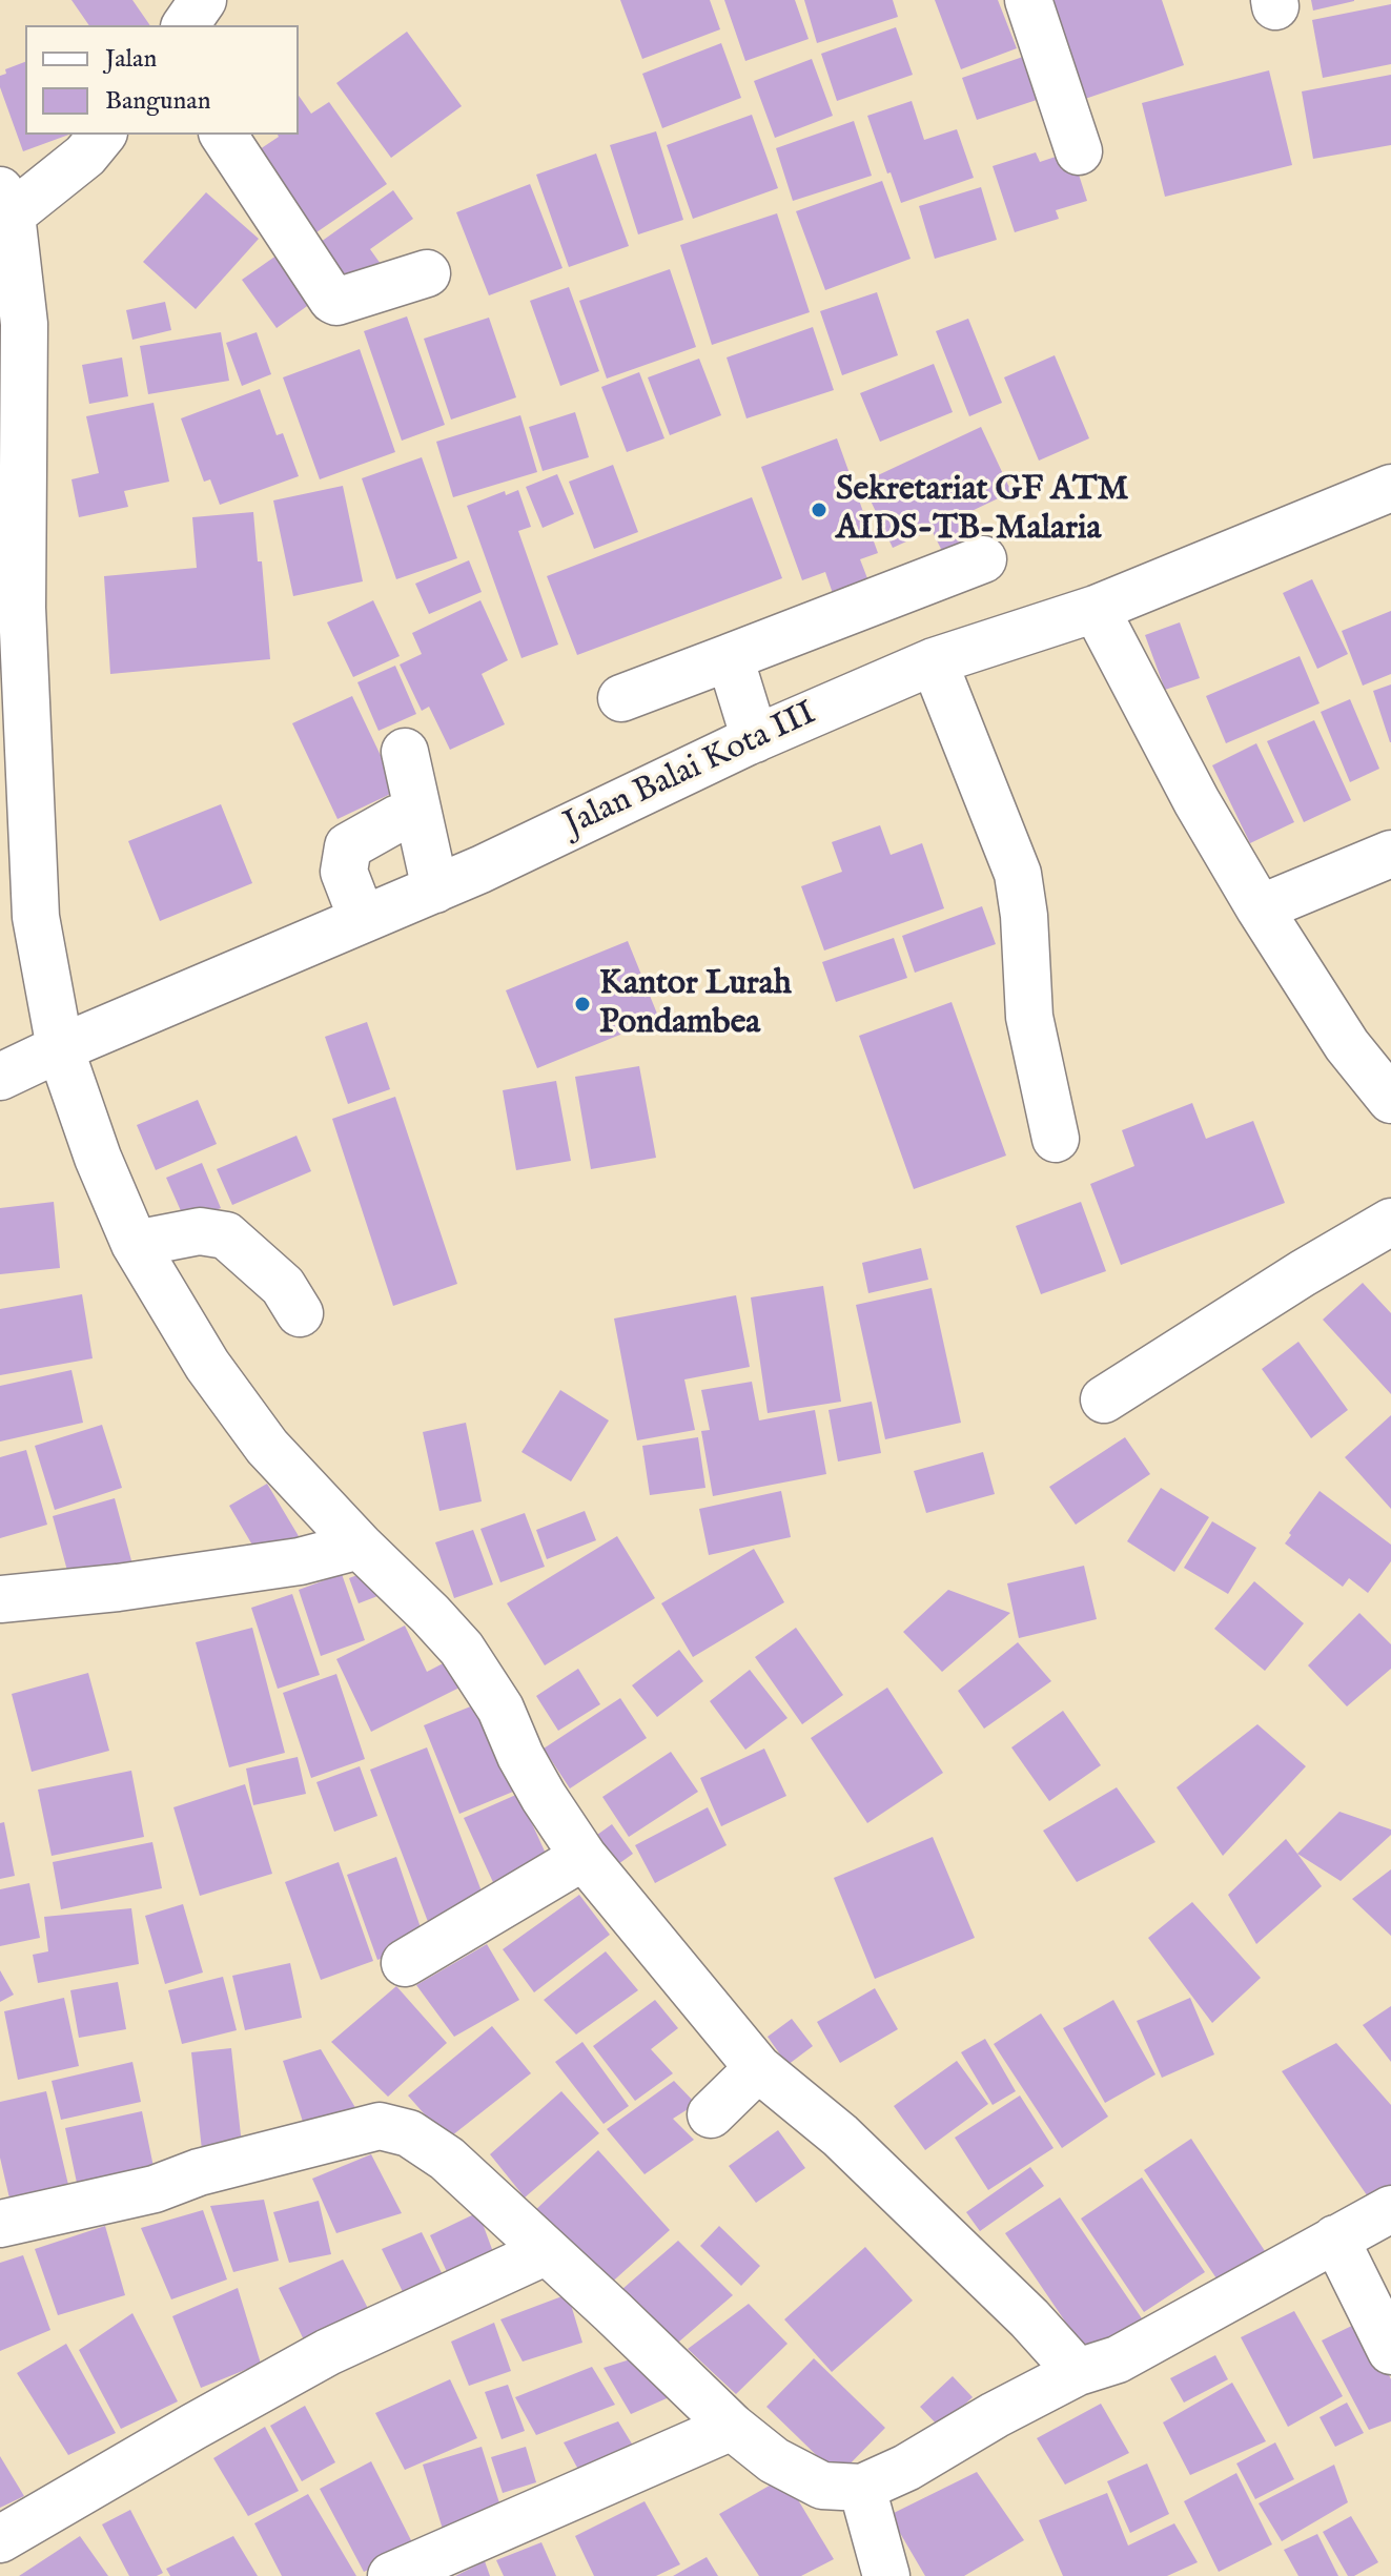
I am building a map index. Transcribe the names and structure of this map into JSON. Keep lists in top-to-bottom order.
{
  "streets": {
    "street": ["Jalan Balai Kota III"]
  },
  "places": ["Sekretariat GF ATM AIDS-TB-Malaria", "Kantor Lurah Pondambea"],
  "legend": ["Jalan", "Bangunan"]
}
